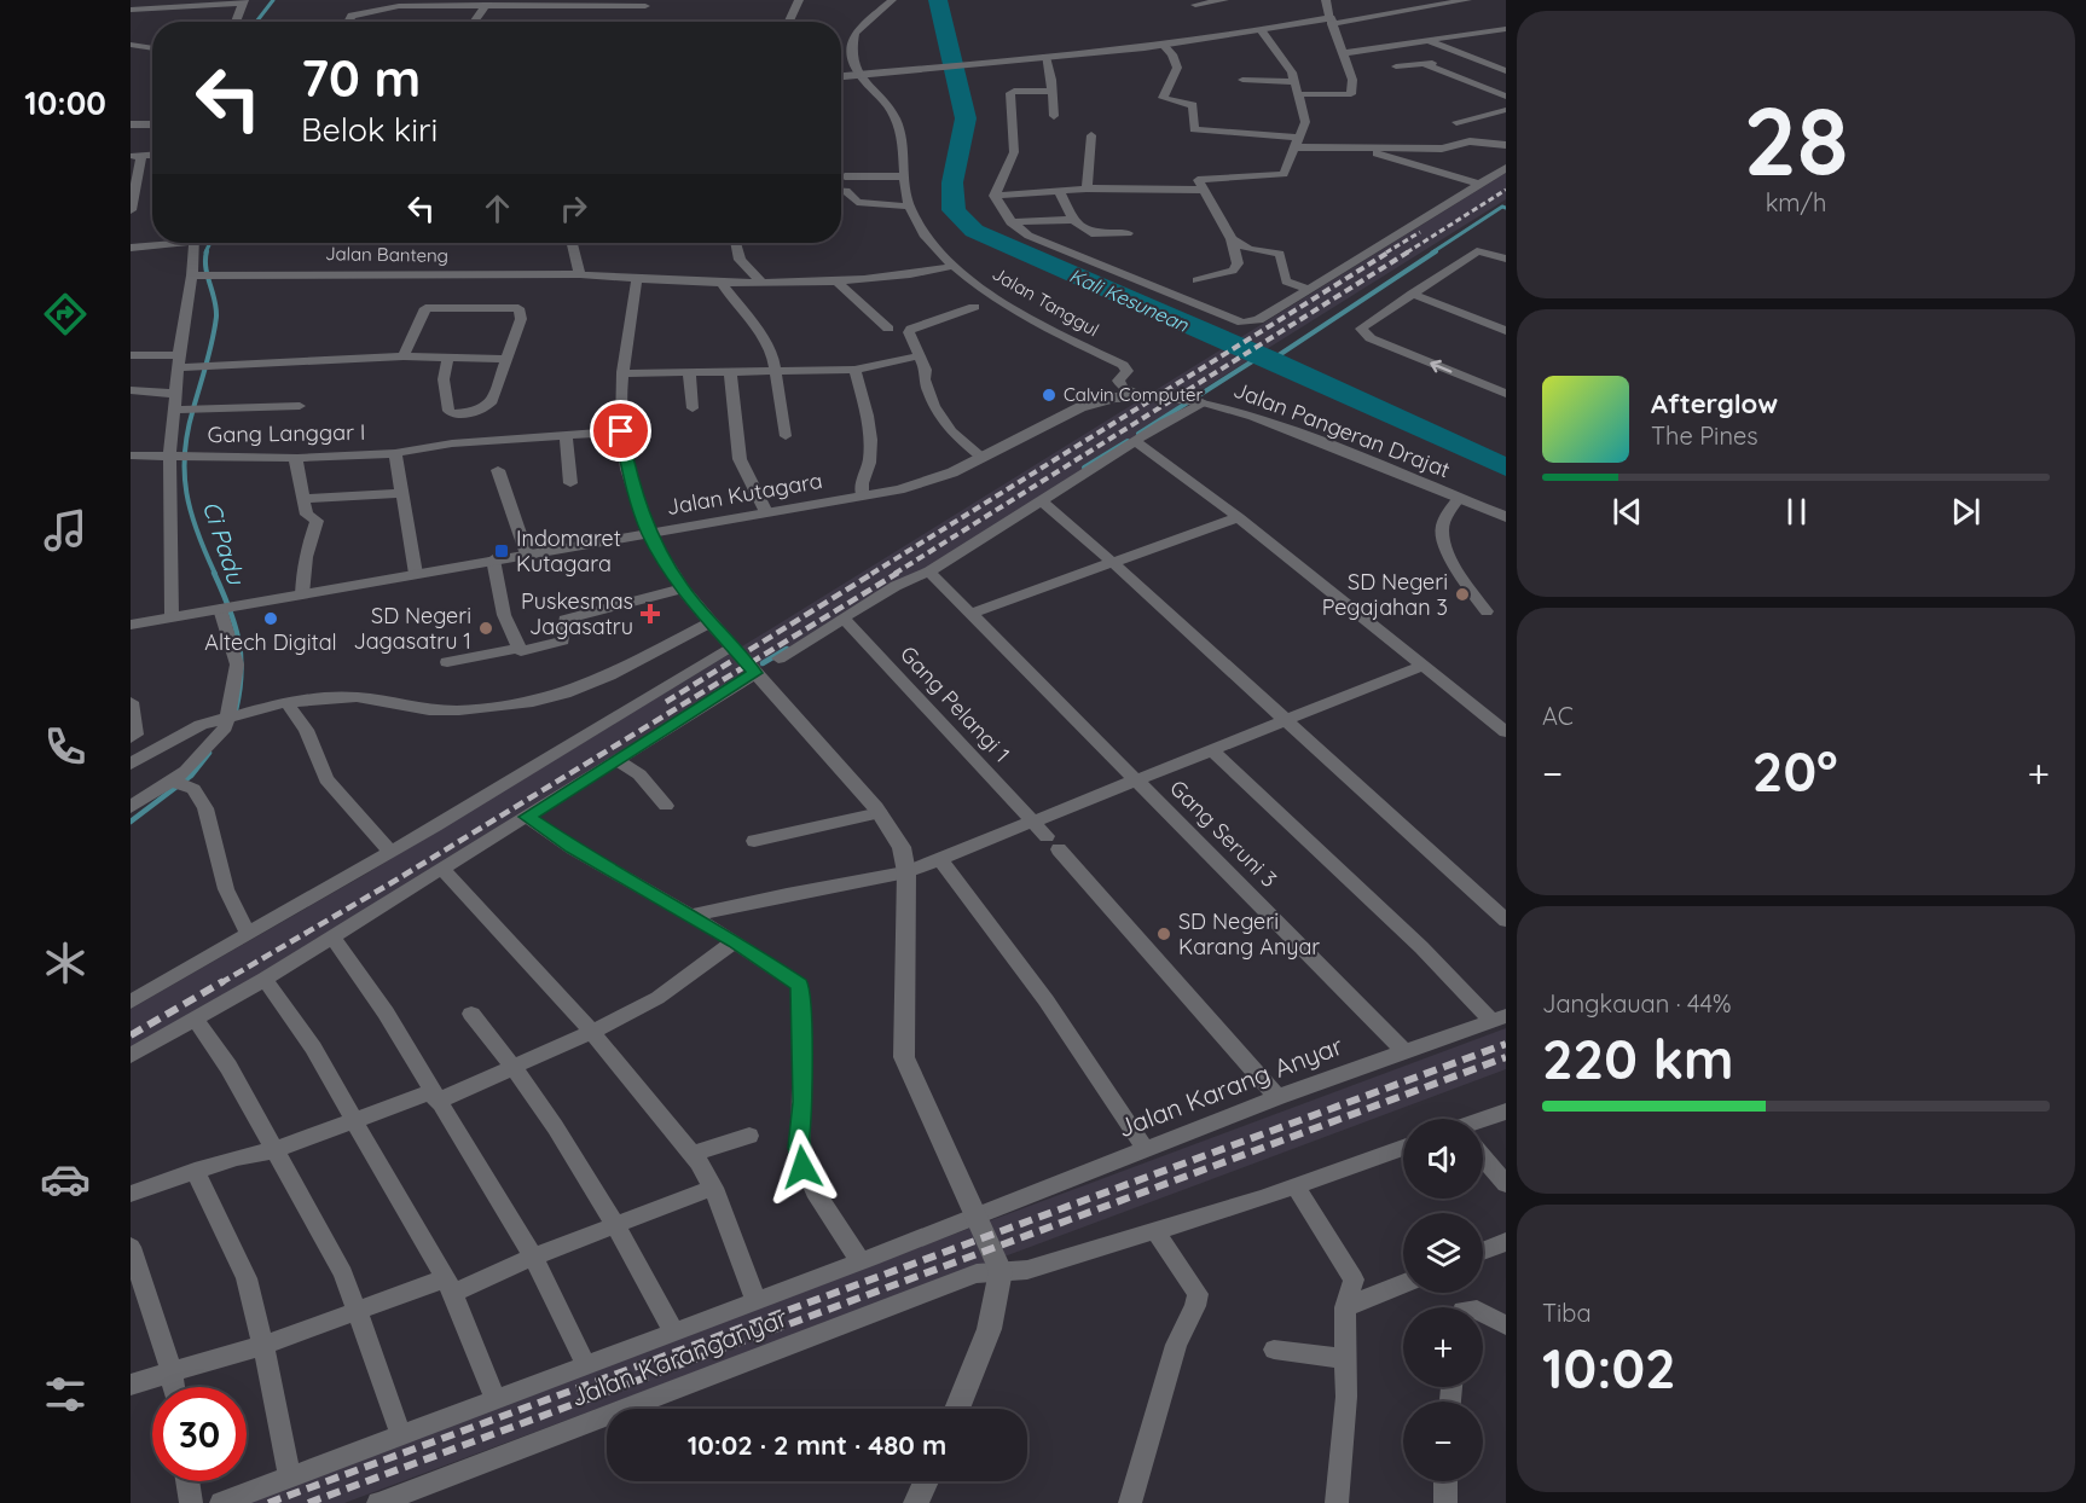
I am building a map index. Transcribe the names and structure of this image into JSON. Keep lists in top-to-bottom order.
{
  "streets": {
    "street": [
      "Jalan Banteng",
      "Jalan Tanggul",
      "Jalan Pangeran Drajat",
      "Gang Langgar I",
      "Jalan Kutagara",
      "Gang Pelangi 1",
      "Gang Seruni 3",
      "Jalan Karang Anyar",
      "Jalan Karanganyar"
    ]
  },
  "crossings": [
    ["Jalan Banteng", "Jalan Tanggul"],
    ["Jalan Tanggul", "Jalan Pangeran Drajat"],
    ["Jalan Pangeran Drajat", "Jalan Kutagara"],
    ["Gang Pelangi 1", "Jalan Karang Anyar"],
    ["Gang Seruni 3", "Jalan Karang Anyar"]
  ],
  "water": ["Kali Kesunean", "Ci Padu"],
  "places": {
    "other": [
      "Calvin Computer",
      "SD Negeri Pegajahan 3",
      "Altech Digital",
      "SD Negeri Jagasatru 1",
      "SD Negeri Karang Anyar"
    ],
    "transit": ["Indomaret Kutagara"],
    "health": ["Puskesmas Jagasatru"]
  },
  "page": {
    "tabs": "10:00",
    "tile": [
      ["28", "km/h"],
      "AC",
      ["Jangkauan · 44%", "220 km"],
      ["Tiba", "10:02"]
    ],
    "turn": ["70 m", "Belok kiri"],
    "song": ["Afterglow", "The Pines"],
    "heat": ["−", "20°", "+"],
    "map_buttons": ["+", "−"],
    "limit": "30",
    "trip": "10:02 · 2 mnt · 480 m"
  }
}
